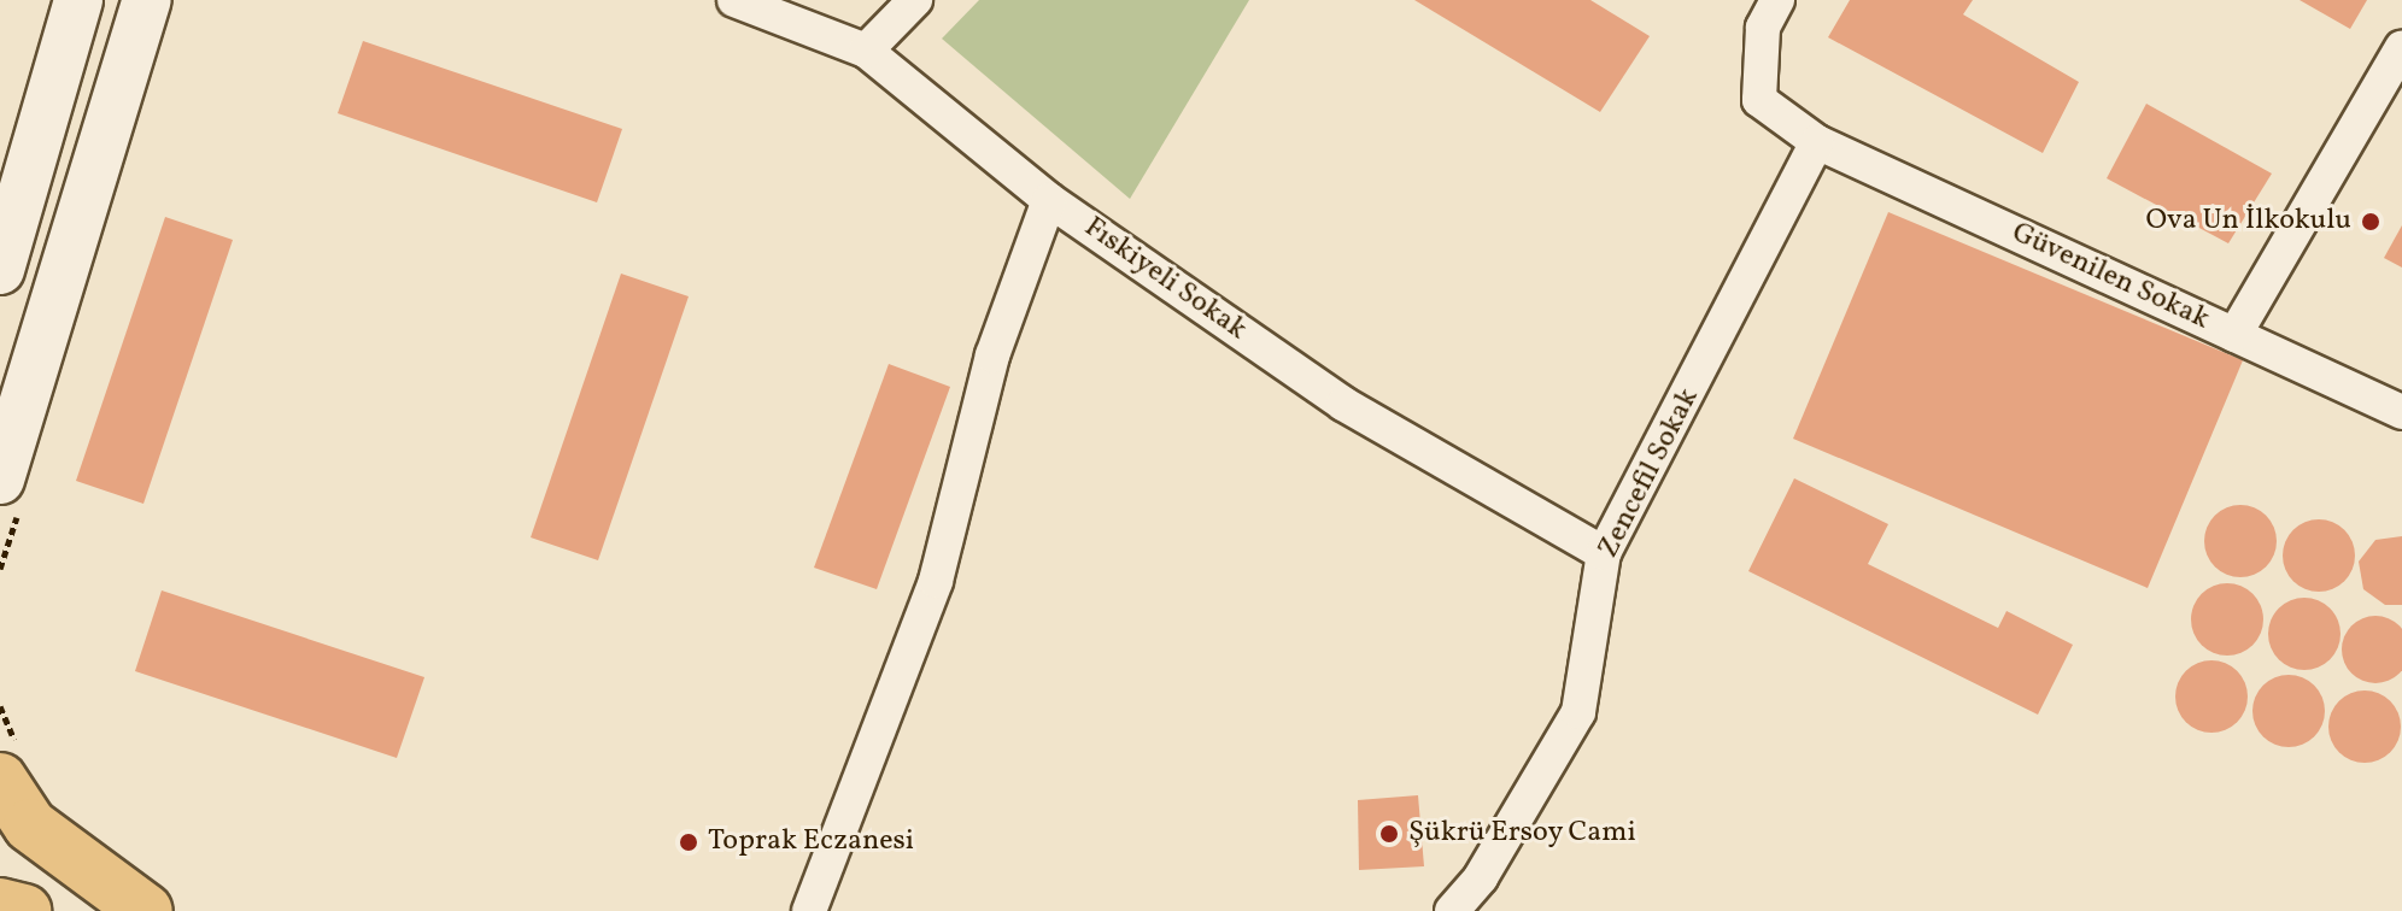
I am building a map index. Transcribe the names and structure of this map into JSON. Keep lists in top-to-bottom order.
{
  "streets": {
    "street": ["Güvenilen Sokak", "Fıskiyeli Sokak", "Zencefil Sokak"]
  },
  "crossings": [
    ["Güvenilen Sokak", "Zencefil Sokak"],
    ["Fıskiyeli Sokak", "Zencefil Sokak"]
  ],
  "places": ["Ova Un İlkokulu", "Şükrü Ersoy Cami", "Toprak Eczanesi"]
}
